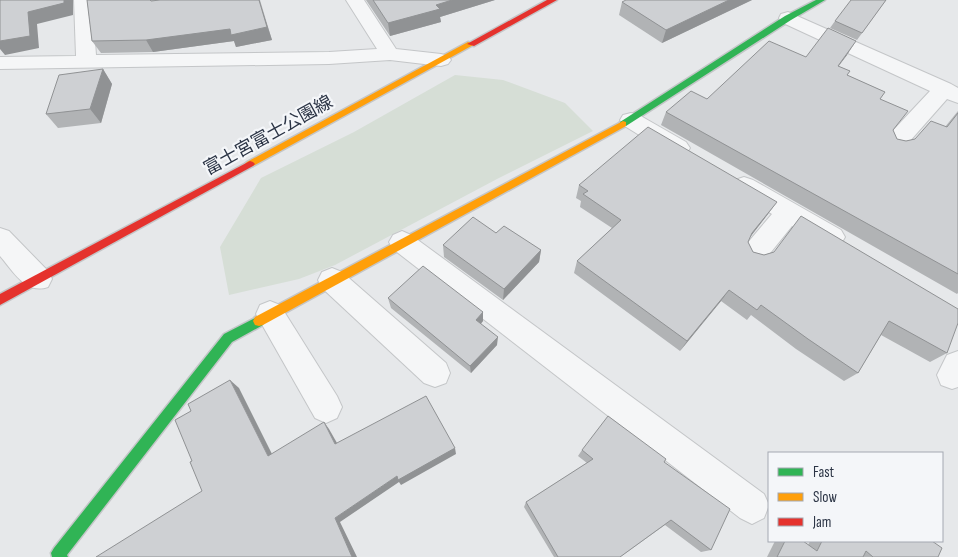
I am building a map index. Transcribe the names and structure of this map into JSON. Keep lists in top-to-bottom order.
{
  "streets": {
    "street": ["富士宮富士公園線"]
  },
  "legend": ["Fast", "Slow", "Jam"]
}
